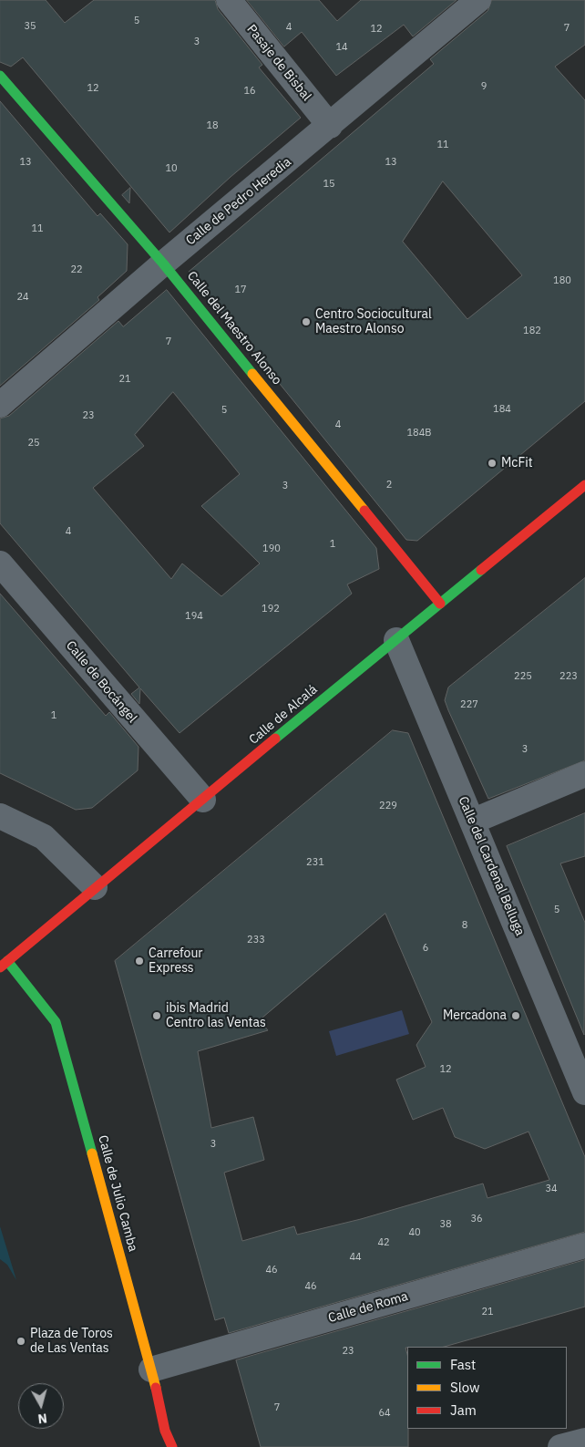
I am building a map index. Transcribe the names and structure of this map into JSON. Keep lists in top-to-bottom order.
{
  "streets": {
    "street": [
      "Pasaje de Bisbal",
      "Calle de Pedro Heredia",
      "Calle del Maestro Alonso",
      "Calle de Bocángel",
      "Calle de Alcalá",
      "Calle del Cardenal Belluga",
      "Calle de Julio Camba",
      "Calle de Roma"
    ]
  },
  "crossings": [
    ["Pasaje de Bisbal", "Calle de Pedro Heredia"],
    ["Calle de Pedro Heredia", "Calle del Maestro Alonso"],
    ["Calle del Maestro Alonso", "Calle de Alcalá"],
    ["Calle de Bocángel", "Calle de Alcalá"],
    ["Calle de Alcalá", "Calle del Cardenal Belluga"],
    ["Calle de Alcalá", "Calle de Julio Camba"],
    ["Calle de Julio Camba", "Calle de Roma"]
  ],
  "places": [
    "Centro Sociocultural Maestro Alonso",
    "McFit",
    "Carrefour Express",
    "ibis Madrid Centro las Ventas",
    "Mercadona",
    "Plaza de Toros de Las Ventas"
  ],
  "house_numbers": [
    "5",
    "35",
    "4",
    "7",
    "12",
    "3",
    "14",
    "9",
    "12",
    "16",
    "18",
    "11",
    "13",
    "13",
    "10",
    "15",
    "11",
    "22",
    "180",
    "17",
    "24",
    "182",
    "7",
    "21",
    "184",
    "5",
    "23",
    "4",
    "184B",
    "25",
    "2",
    "3",
    "4",
    "1",
    "190",
    "192",
    "194",
    "225",
    "223",
    "227",
    "1",
    "3",
    "229",
    "231",
    "5",
    "8",
    "233",
    "6",
    "12",
    "3",
    "34",
    "36",
    "38",
    "40",
    "42",
    "44",
    "46",
    "46",
    "21",
    "23",
    "7",
    "64"
  ],
  "legend": ["Fast", "Slow", "Jam"],
  "north": "bottom"
}
